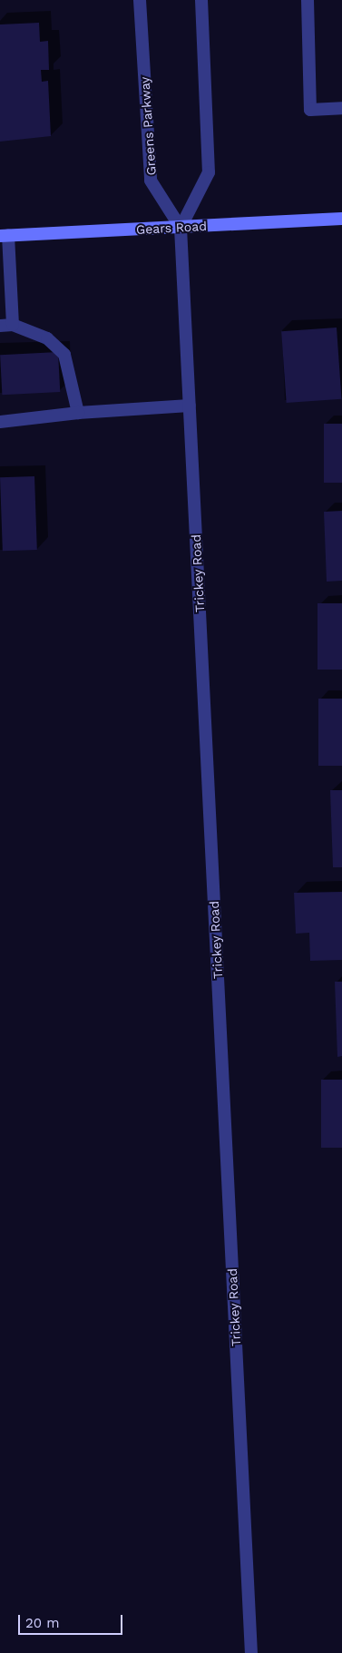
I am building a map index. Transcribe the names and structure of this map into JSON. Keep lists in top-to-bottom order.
{
  "streets": {
    "main road": ["Gears Road"],
    "street": ["Greens Parkway", "Trickey Road"]
  },
  "crossings": [
    ["Greens Parkway", "Gears Road"],
    ["Greens Parkway", "Trickey Road"],
    ["Gears Road", "Trickey Road"]
  ],
  "scale_bar": "20 m"
}
